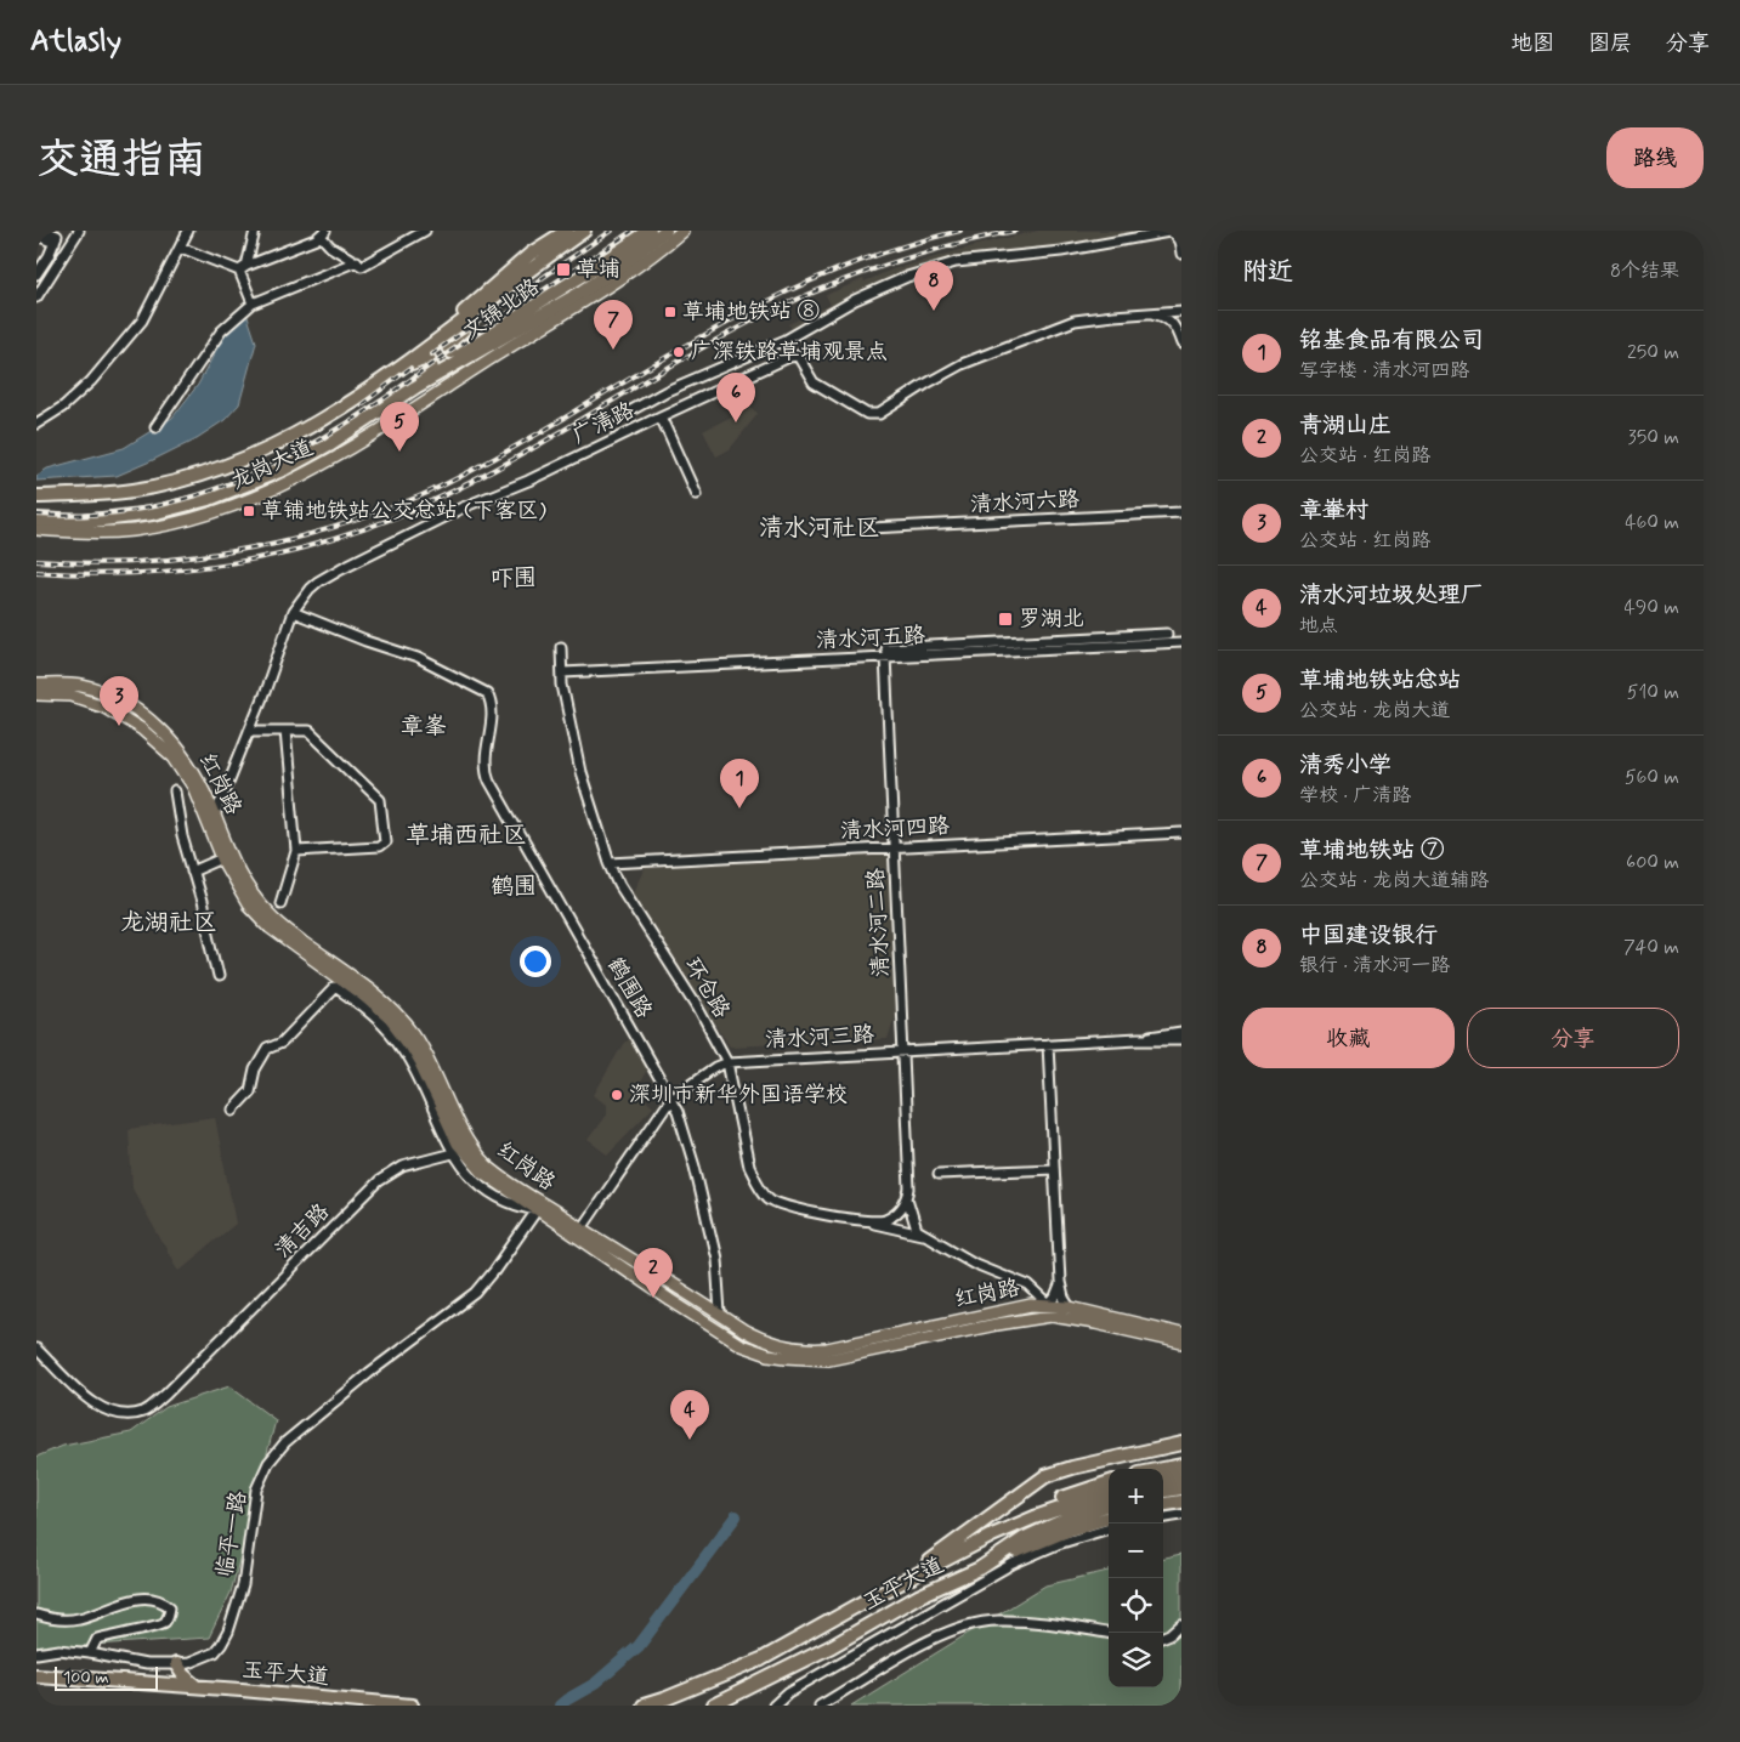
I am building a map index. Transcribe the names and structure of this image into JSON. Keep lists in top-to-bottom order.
{
  "streets": {
    "highway": ["文锦北路", "龙岗大道", "玉平大道"],
    "main road": ["红岗路"],
    "street": [
      "广清路",
      "清水河六路",
      "清水河五路",
      "清水河四路",
      "清水河二路",
      "鹤围路",
      "环仓路",
      "清水河三路",
      "清吉路",
      "临平一路"
    ]
  },
  "crossings": [
    ["文锦北路", "龙岗大道"],
    ["广清路", "红岗路"],
    ["广清路", "鹤围路"],
    ["清水河五路", "清水河二路"],
    ["清水河五路", "环仓路"],
    ["红岗路", "鹤围路"],
    ["红岗路", "清水河三路"],
    ["红岗路", "临平一路"],
    ["清水河四路", "清水河二路"],
    ["清水河四路", "环仓路"],
    ["清水河二路", "环仓路"],
    ["清水河二路", "清水河三路"],
    ["鹤围路", "清水河三路"],
    ["环仓路", "清水河三路"]
  ],
  "districts": [
    "清水河社区",
    "吓围",
    "章峯",
    "草埔西社区",
    "鹤围",
    "龙湖社区"
  ],
  "places": {
    "transit": [
      "草埔",
      "草埔地铁站 ⑧",
      "草铺地铁站公交总站 (下客区)",
      "罗湖北"
    ],
    "other": ["广深铁路草埔观景点", "深圳市新华外国语学校"]
  },
  "scale_bar": "100 m",
  "page": {
    "header": "Atlasly",
    "nav": ["地图", "图层", "分享"],
    "buttons": [
      "路线",
      ["收藏", "分享"]
    ],
    "title": "交通指南",
    "heading": ["附近", "8个结果"],
    "pins": [
      "8",
      "7",
      "6",
      "5",
      "3",
      "1",
      "2",
      "4"
    ],
    "list": [
      {
        "mark": "1",
        "name": "铭基食品有限公司",
        "note": "写字楼 · 清水河四路",
        "value": "250 m"
      },
      {
        "mark": "2",
        "name": "青湖山庄",
        "note": "公交站 · 红岗路",
        "value": "350 m"
      },
      {
        "mark": "3",
        "name": "章輋村",
        "note": "公交站 · 红岗路",
        "value": "460 m"
      },
      {
        "mark": "4",
        "name": "清水河垃圾处理厂",
        "note": "地点",
        "value": "490 m"
      },
      {
        "mark": "5",
        "name": "草埔地铁站总站",
        "note": "公交站 · 龙岗大道",
        "value": "510 m"
      },
      {
        "mark": "6",
        "name": "清秀小学",
        "note": "学校 · 广清路",
        "value": "560 m"
      },
      {
        "mark": "7",
        "name": "草埔地铁站 ⑦",
        "note": "公交站 · 龙岗大道辅路",
        "value": "600 m"
      },
      {
        "mark": "8",
        "name": "中国建设银行",
        "note": "银行 · 清水河一路",
        "value": "740 m"
      }
    ],
    "map_buttons": ["+", "−"],
    "scale": "100 m"
  }
}
